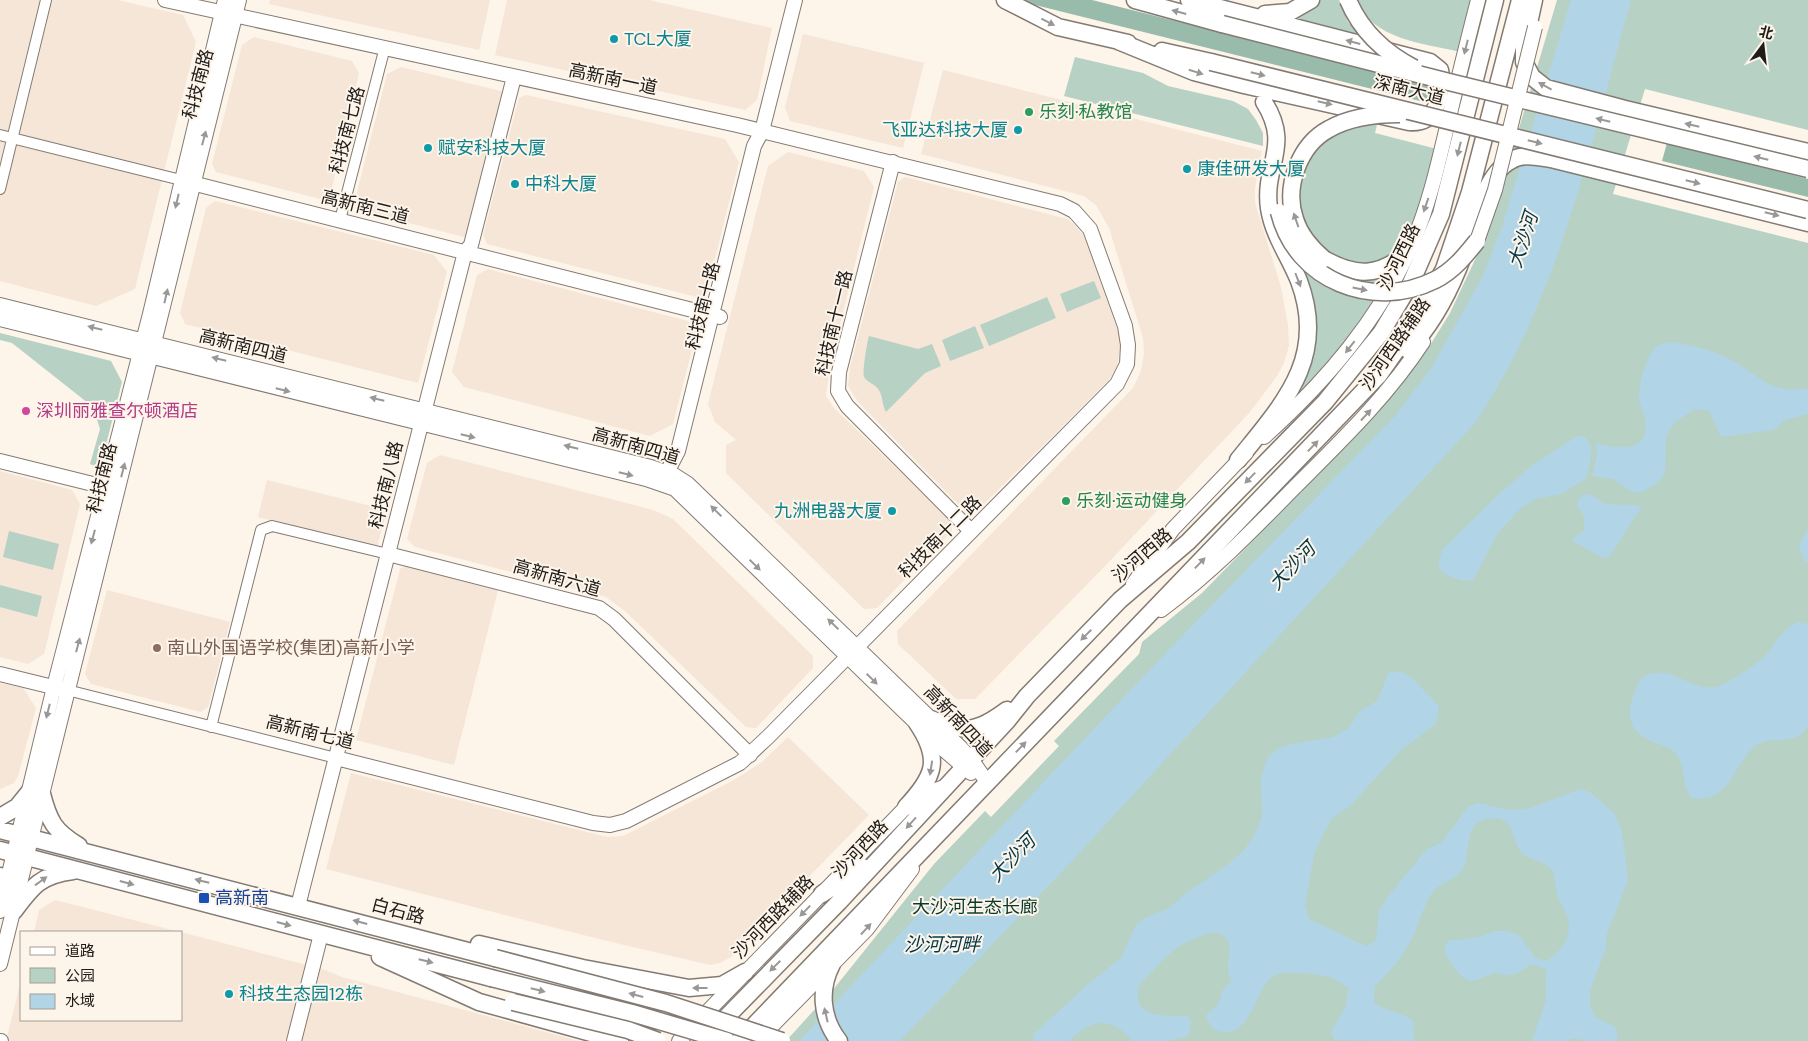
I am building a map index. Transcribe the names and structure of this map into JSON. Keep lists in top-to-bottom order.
{
  "streets": {
    "main road": [
      "高新南一道",
      "科技南路",
      "深南大道",
      "高新南三道",
      "沙河西路",
      "科技南十路",
      "科技南十一路",
      "沙河西路辅路",
      "高新南四道",
      "科技南八路",
      "科技南十二路",
      "高新南六道",
      "高新南七道",
      "白石路"
    ],
    "street": ["科技南七路"]
  },
  "crossings": [
    ["高新南一道", "科技南路"],
    ["高新南一道", "科技南七路"],
    ["高新南一道", "科技南十路"],
    ["高新南一道", "科技南十一路"],
    ["高新南一道", "科技南八路"],
    ["高新南一道", "科技南十二路"],
    ["科技南路", "高新南三道"],
    ["科技南路", "高新南四道"],
    ["科技南路", "高新南七道"],
    ["科技南路", "白石路"],
    ["科技南七路", "高新南三道"],
    ["高新南三道", "科技南十路"],
    ["高新南三道", "科技南八路"],
    ["沙河西路", "沙河西路辅路"],
    ["沙河西路", "高新南四道"],
    ["科技南十路", "高新南四道"],
    ["科技南十一路", "科技南十二路"],
    ["高新南四道", "科技南八路"],
    ["高新南四道", "科技南十二路"],
    ["科技南八路", "高新南六道"],
    ["科技南八路", "高新南七道"],
    ["科技南八路", "白石路"],
    ["科技南十二路", "高新南六道"],
    ["科技南十二路", "高新南七道"]
  ],
  "water": ["大沙河", "沙河河畔"],
  "parks": ["大沙河生态长廊"],
  "places": {
    "other": [
      "TCL大厦",
      "乐刻·私教馆",
      "飞亚达科技大厦",
      "赋安科技大厦",
      "康佳研发大厦",
      "中科大厦",
      "深圳丽雅查尔顿酒店",
      "乐刻·运动健身",
      "九洲电器大厦",
      "南山外国语学校(集团)高新小学",
      "科技生态园12栋"
    ],
    "transit": ["高新南"]
  },
  "legend": ["道路", "公园", "水域"],
  "north": "top"
}
